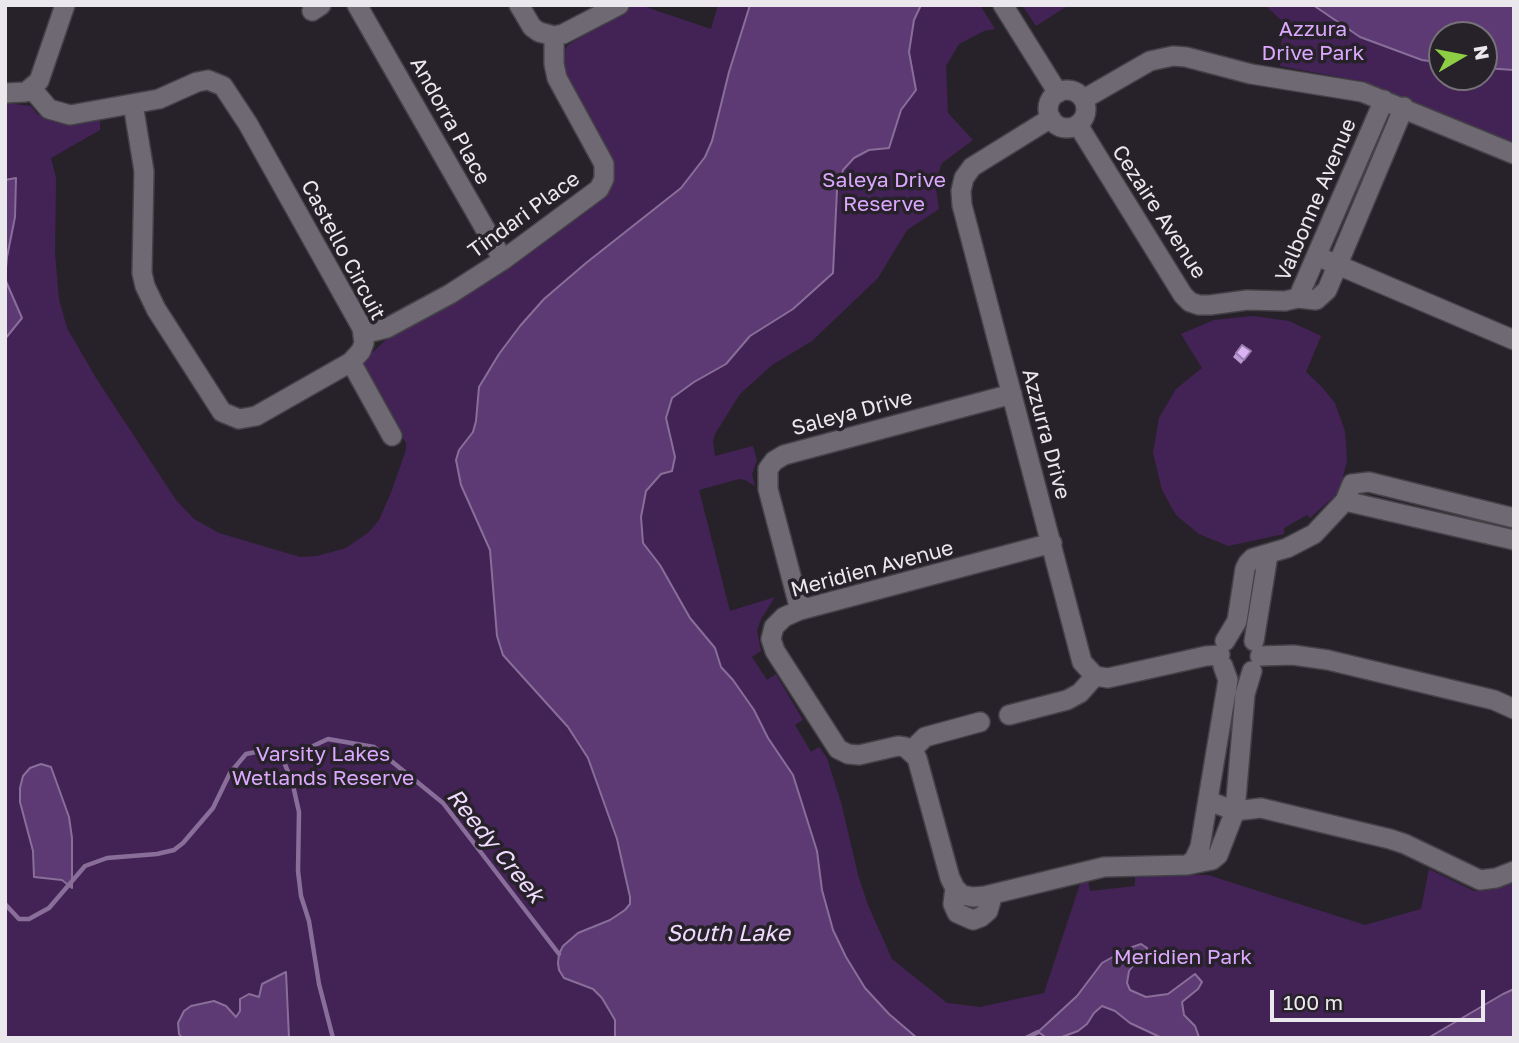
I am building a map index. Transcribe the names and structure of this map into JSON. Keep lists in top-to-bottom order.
{
  "streets": {
    "street": [
      "Andorra Place",
      "Valbonne Avenue",
      "Cezaire Avenue",
      "Tindari Place",
      "Castello Circuit",
      "Saleya Drive",
      "Azzurra Drive",
      "Meridien Avenue"
    ]
  },
  "crossings": [
    ["Andorra Place", "Tindari Place"],
    ["Valbonne Avenue", "Cezaire Avenue"],
    ["Cezaire Avenue", "Azzurra Drive"],
    ["Tindari Place", "Castello Circuit"],
    ["Saleya Drive", "Azzurra Drive"],
    ["Saleya Drive", "Meridien Avenue"],
    ["Azzurra Drive", "Meridien Avenue"]
  ],
  "water": ["Reedy Creek", "South Lake"],
  "parks": [
    "Azzura Drive Park",
    "Saleya Drive Reserve",
    "Varsity Lakes Wetlands Reserve",
    "Meridien Park"
  ],
  "scale_bar": "100 m",
  "north": "right"
}
